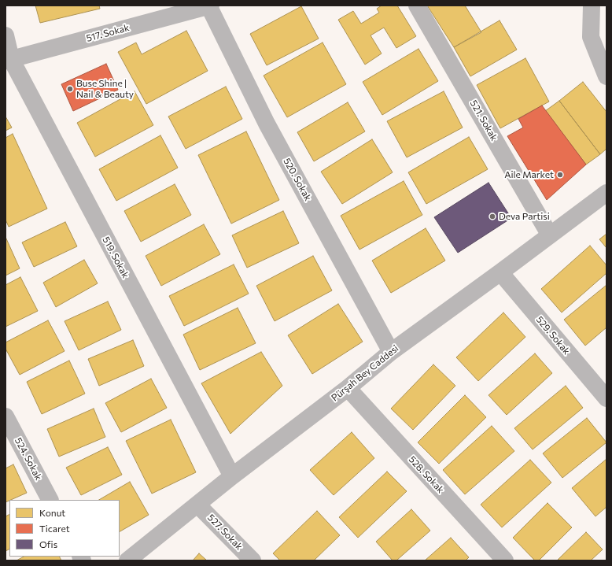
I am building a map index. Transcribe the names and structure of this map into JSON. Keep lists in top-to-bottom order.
{
  "streets": {
    "street": [
      "517. Sokak",
      "521. Sokak",
      "520. Sokak",
      "519. Sokak",
      "529. Sokak",
      "Pürşah Bey Caddesi",
      "524. Sokak",
      "528. Sokak",
      "527. Sokak"
    ]
  },
  "crossings": [
    ["517. Sokak", "520. Sokak"],
    ["517. Sokak", "519. Sokak"],
    ["521. Sokak", "Pürşah Bey Caddesi"],
    ["520. Sokak", "Pürşah Bey Caddesi"],
    ["519. Sokak", "Pürşah Bey Caddesi"],
    ["529. Sokak", "Pürşah Bey Caddesi"],
    ["Pürşah Bey Caddesi", "528. Sokak"],
    ["Pürşah Bey Caddesi", "527. Sokak"]
  ],
  "places": ["Buse Shine | Nail & Beauty", "Aile Market", "Deva Partisi"],
  "legend": ["Konut", "Ticaret", "Ofis"]
}
